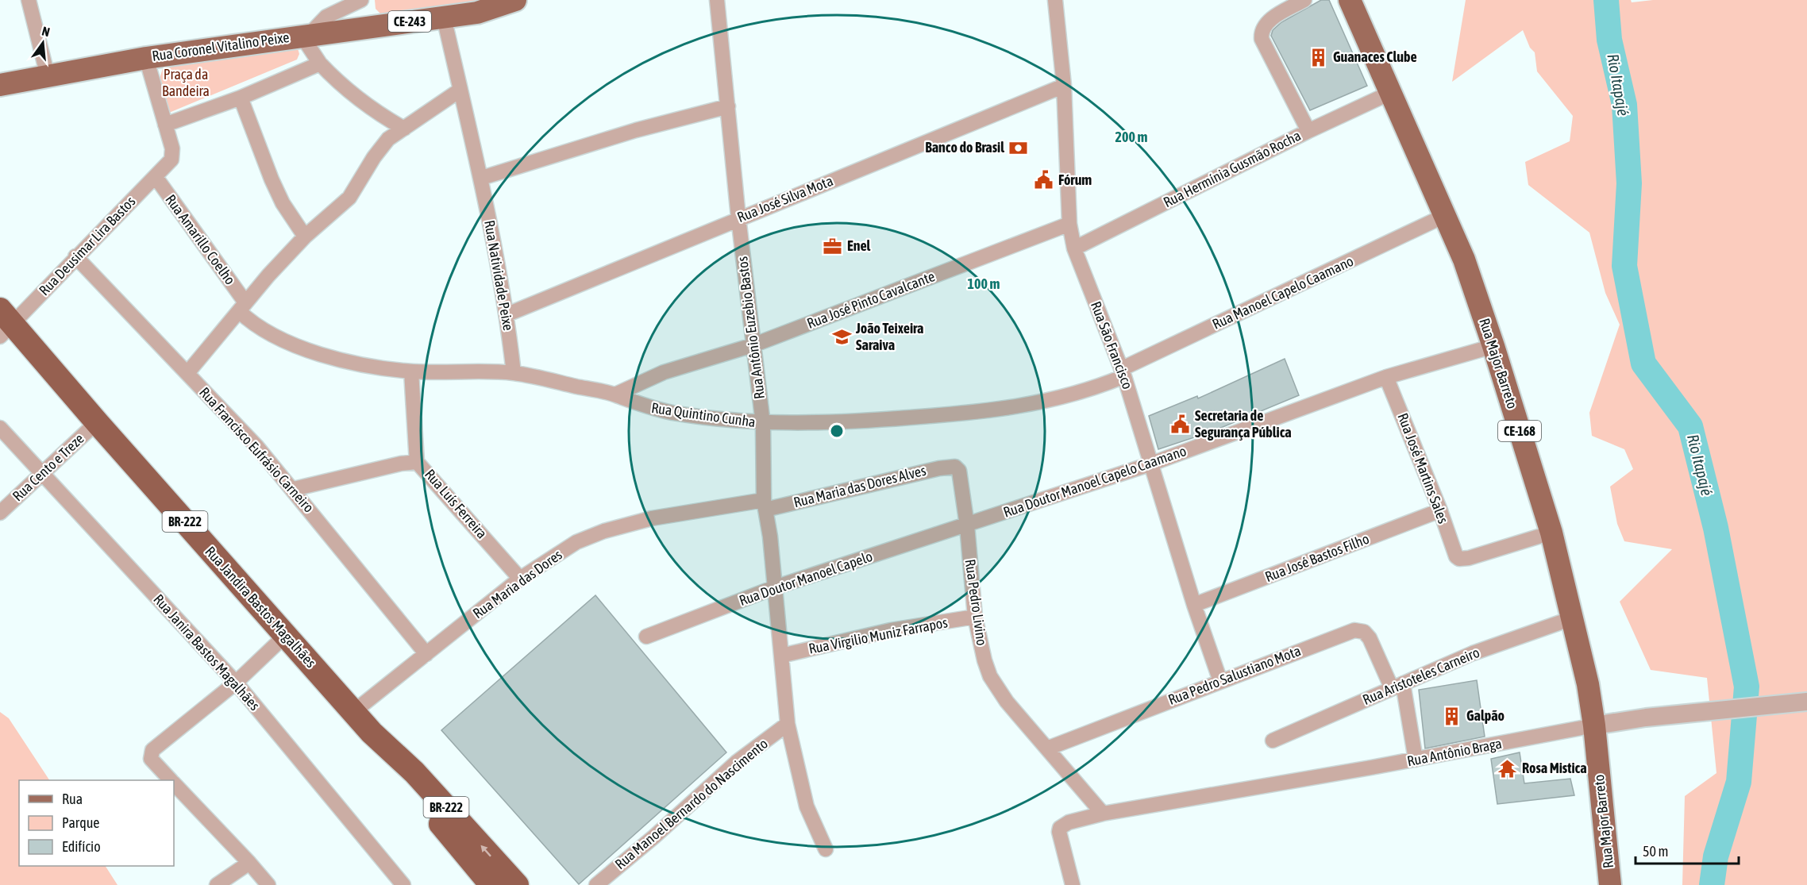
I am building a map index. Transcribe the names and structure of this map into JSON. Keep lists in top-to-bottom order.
{
  "streets": {
    "highway": ["BR-222", "Rua Jandira Bastos Magalhães"],
    "main road": [
      "CE-243",
      "Rua Coronel Vitalino Peixe",
      "Rua Major Barreto",
      "CE-168"
    ],
    "street": [
      "Rua Hermínia Gusmão Rocha",
      "Rua José Silva Mota",
      "Rua Amarillo Coelho",
      "Rua Deusimar Lira Bastos",
      "Rua Natividade Peixe",
      "Rua Manoel Capelo Caamano",
      "Rua José Pinto Cavalcante",
      "Rua Antônio Euzebio Bastos",
      "Rua São Francisco",
      "Rua Quintino Cunha",
      "Rua Francisco Eufrásio Carneiro",
      "Rua Cento e Treze",
      "Rua José Martins Sales",
      "Rua Doutor Manoel Capelo Caamano",
      "Rua Maria das Dores Alves",
      "Rua Luís Ferreira",
      "Rua José Bastos Filho",
      "Rua Doutor Manoel Capelo",
      "Rua Maria das Dores",
      "Rua Pedro Livino",
      "Rua Virgilio Muniz Farrapos",
      "Rua Janira Bastos Magalhães",
      "Rua Pedro Salustiano Mota",
      "Rua Aristoteles Carneiro",
      "Rua Antônio Braga",
      "Rua Manoel Bernardo do Nascimento"
    ]
  },
  "crossings": [
    ["CE-243", "Rua Coronel Vitalino Peixe"],
    ["CE-243", "Rua Natividade Peixe"],
    ["Rua Hermínia Gusmão Rocha", "Rua São Francisco"],
    ["Rua Hermínia Gusmão Rocha", "Rua Major Barreto"],
    ["Rua José Silva Mota", "Rua Natividade Peixe"],
    ["Rua José Silva Mota", "Rua Antônio Euzebio Bastos"],
    ["Rua José Silva Mota", "Rua São Francisco"],
    ["Rua Amarillo Coelho", "Rua Deusimar Lira Bastos"],
    ["Rua Amarillo Coelho", "Rua Quintino Cunha"],
    ["Rua Deusimar Lira Bastos", "Rua Francisco Eufrásio Carneiro"],
    ["Rua Deusimar Lira Bastos", "Rua Jandira Bastos Magalhães"],
    ["Rua Natividade Peixe", "Rua Quintino Cunha"],
    ["Rua Manoel Capelo Caamano", "Rua São Francisco"],
    ["Rua Manoel Capelo Caamano", "Rua Major Barreto"],
    ["Rua Manoel Capelo Caamano", "Rua Quintino Cunha"],
    ["Rua José Pinto Cavalcante", "Rua Antônio Euzebio Bastos"],
    ["Rua José Pinto Cavalcante", "Rua São Francisco"],
    ["Rua José Pinto Cavalcante", "Rua Quintino Cunha"],
    ["Rua Antônio Euzebio Bastos", "Rua Quintino Cunha"],
    ["Rua Antônio Euzebio Bastos", "Rua Maria das Dores Alves"],
    ["Rua Antônio Euzebio Bastos", "Rua Doutor Manoel Capelo"],
    ["Rua Antônio Euzebio Bastos", "Rua Maria das Dores"],
    ["Rua Antônio Euzebio Bastos", "Rua Virgilio Muniz Farrapos"],
    ["Rua Antônio Euzebio Bastos", "Rua Manoel Bernardo do Nascimento"],
    ["Rua São Francisco", "Rua Quintino Cunha"],
    ["Rua São Francisco", "Rua Doutor Manoel Capelo Caamano"],
    ["Rua São Francisco", "Rua José Bastos Filho"],
    ["Rua São Francisco", "Rua Pedro Salustiano Mota"],
    ["Rua Major Barreto", "Rua José Martins Sales"],
    ["Rua Major Barreto", "Rua Doutor Manoel Capelo Caamano"],
    ["Rua Major Barreto", "Rua Aristoteles Carneiro"],
    ["Rua Major Barreto", "Rua Antônio Braga"],
    ["Rua Francisco Eufrásio Carneiro", "Rua Luís Ferreira"],
    ["Rua Francisco Eufrásio Carneiro", "Rua Maria das Dores"],
    ["Rua Cento e Treze", "Rua Jandira Bastos Magalhães"],
    ["Rua Cento e Treze", "Rua Janira Bastos Magalhães"],
    ["Rua José Martins Sales", "Rua Doutor Manoel Capelo Caamano"],
    ["Rua José Martins Sales", "Rua José Bastos Filho"],
    ["Rua Doutor Manoel Capelo Caamano", "Rua Doutor Manoel Capelo"],
    ["Rua Doutor Manoel Capelo Caamano", "Rua Pedro Livino"],
    ["Rua Maria das Dores Alves", "Rua Maria das Dores"],
    ["Rua Maria das Dores Alves", "Rua Pedro Livino"],
    ["Rua Luís Ferreira", "Rua Maria das Dores"],
    ["Rua Doutor Manoel Capelo", "Rua Pedro Livino"],
    ["Rua Maria das Dores", "Rua Jandira Bastos Magalhães"],
    ["Rua Pedro Livino", "Rua Virgilio Muniz Farrapos"],
    ["Rua Pedro Livino", "Rua Pedro Salustiano Mota"],
    ["Rua Pedro Livino", "Rua Antônio Braga"],
    ["Rua Pedro Salustiano Mota", "Rua Aristoteles Carneiro"]
  ],
  "water": ["Rio Itapajé"],
  "parks": ["Praça da Bandeira"],
  "places": {
    "building": ["Guanaces Clube", "Galpão"],
    "bank": ["Banco do Brasil"],
    "public building": ["Fórum", "Secretaria de Segurança Pública"],
    "office": ["Enel"],
    "school or university": ["João Teixeira Saraiva"],
    "temple": ["Rosa Mistica"]
  },
  "legend": ["Rua", "Parque", "Edifício"],
  "scale_bar": "50 m",
  "north": "top",
  "rings": ["200 m", "100 m"]
}
